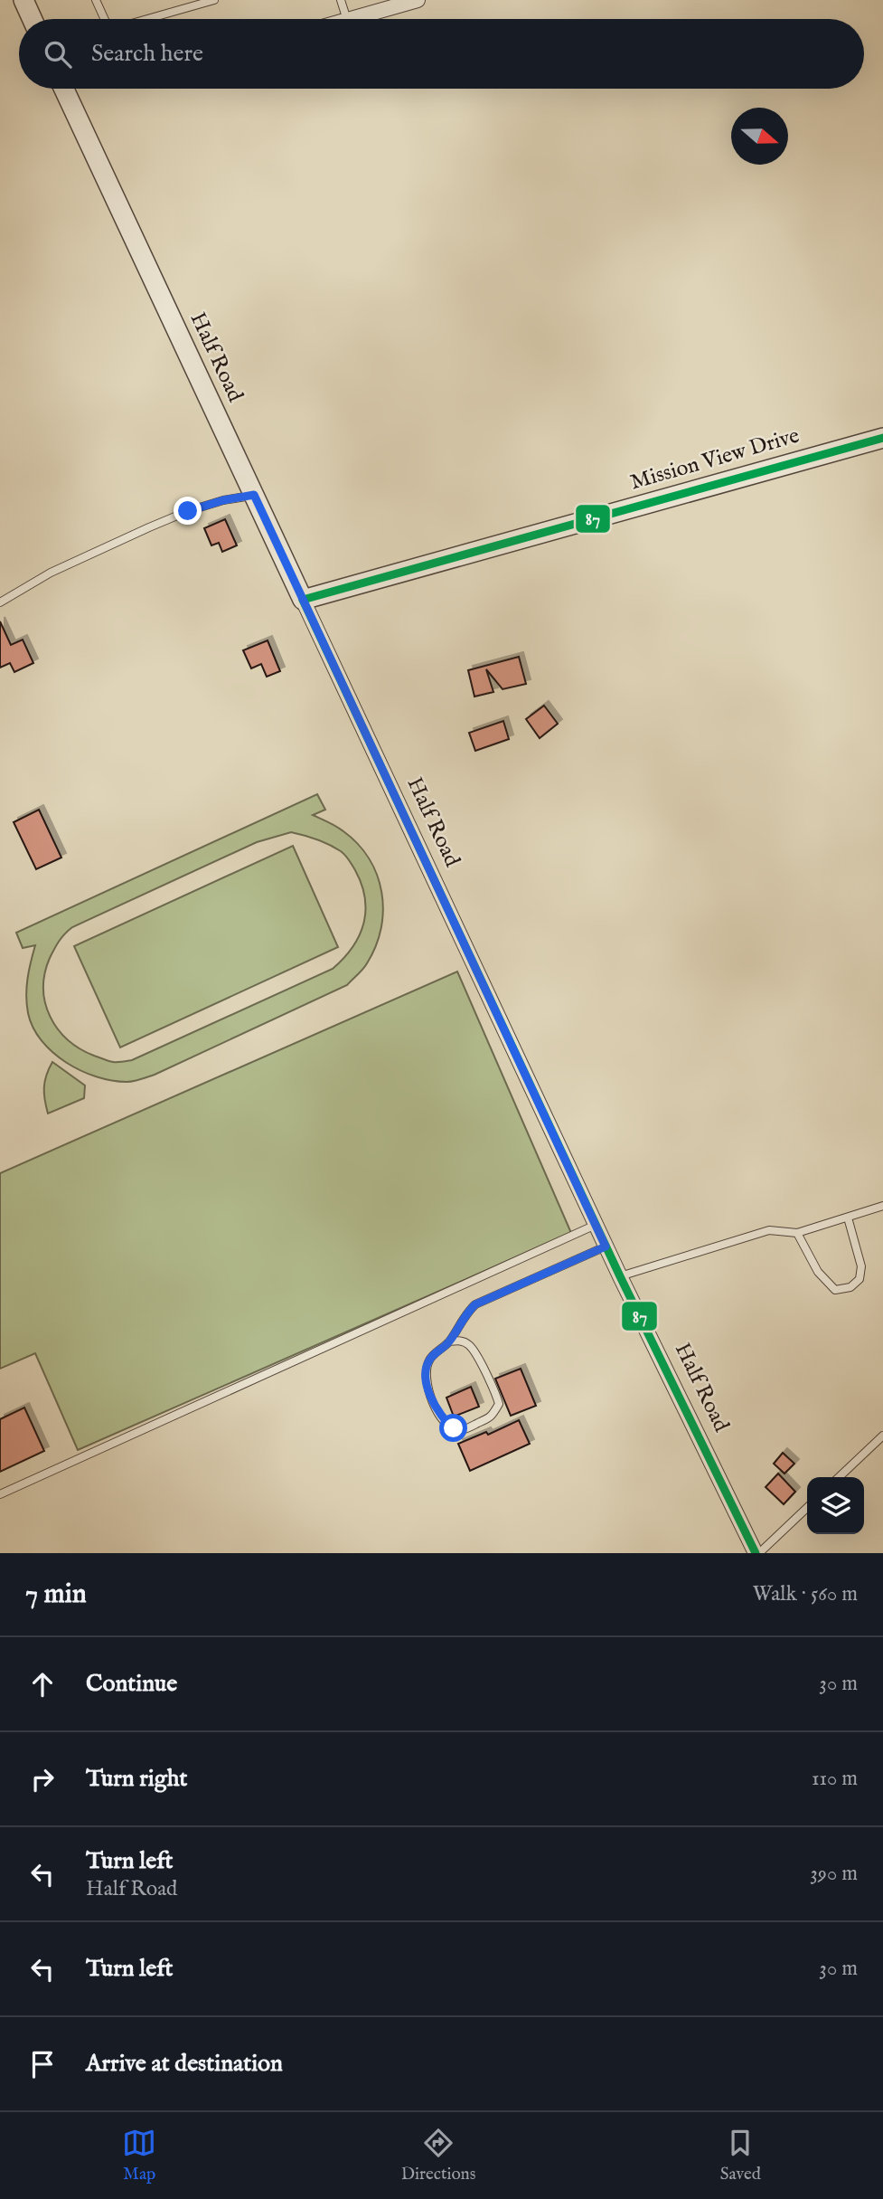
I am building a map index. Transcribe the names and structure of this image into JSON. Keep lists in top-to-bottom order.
{
  "streets": {
    "street": ["Half Road", "Mission View Drive"]
  },
  "crossings": [
    ["Half Road", "Mission View Drive"]
  ],
  "lines": ["transit line 87"],
  "north": "right",
  "page": {
    "search": "Search here",
    "heading": ["7 min", "Walk · 560 m"],
    "list": [
      ["Continue", "30 m"],
      ["Turn right", "110 m"],
      ["Turn left", "Half Road", "390 m"],
      ["Turn left", "30 m"],
      "Arrive at destination"
    ],
    "nav": ["Map", "Directions", "Saved"]
  }
}
